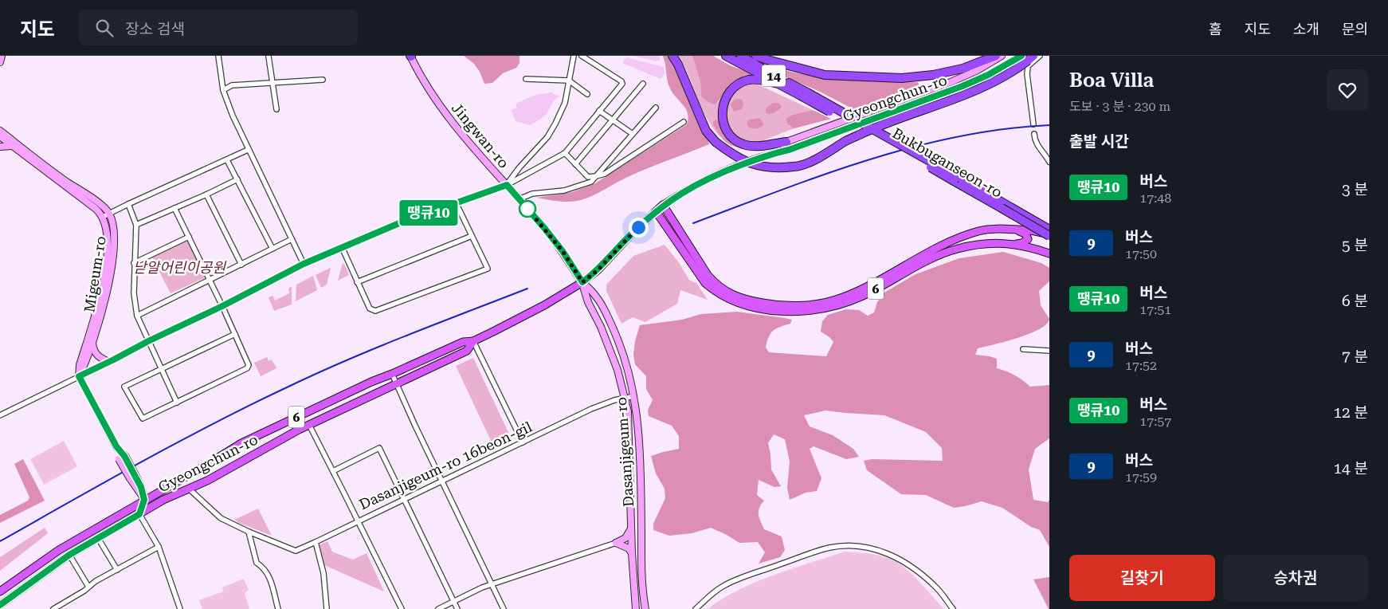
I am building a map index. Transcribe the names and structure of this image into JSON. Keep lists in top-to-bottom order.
{
  "streets": {
    "highway": ["14", "Bukbuganseon-ro"],
    "main road": ["Gyeongchun-ro", "6"],
    "street": [
      "Jingwan-ro",
      "Migeum-ro",
      "Dasanjigeum-ro",
      "Dasanjigeum-ro 16beon-gil"
    ]
  },
  "crossings": [
    ["14", "Bukbuganseon-ro"],
    ["Gyeongchun-ro", "Jingwan-ro"],
    ["Gyeongchun-ro", "6"],
    ["Gyeongchun-ro", "Dasanjigeum-ro"],
    ["Jingwan-ro", "Dasanjigeum-ro"],
    ["Bukbuganseon-ro", "6"],
    ["Dasanjigeum-ro", "Dasanjigeum-ro 16beon-gil"]
  ],
  "parks": ["낟알어린이공원"],
  "lines": ["bus line 땡큐10"],
  "page": {
    "header": "지도",
    "search": "장소 검색",
    "nav": [
      "홈",
      "지도",
      "소개",
      "문의"
    ],
    "on_map": "땡큐10",
    "heading": [
      ["Boa Villa", "도보 · 3 분 · 230 m"],
      "출발 시간"
    ],
    "list": [
      {
        "mark": "땡큐10",
        "name": "버스",
        "note": "17:48",
        "value": "3 분"
      },
      {
        "mark": "9",
        "name": "버스",
        "note": "17:50",
        "value": "5 분"
      },
      {
        "mark": "땡큐10",
        "name": "버스",
        "note": "17:51",
        "value": "6 분"
      },
      {
        "mark": "9",
        "name": "버스",
        "note": "17:52",
        "value": "7 분"
      },
      {
        "mark": "땡큐10",
        "name": "버스",
        "note": "17:57",
        "value": "12 분"
      },
      {
        "mark": "9",
        "name": "버스",
        "note": "17:59",
        "value": "14 분"
      }
    ],
    "buttons": ["길찾기", "승차권"]
  }
}
